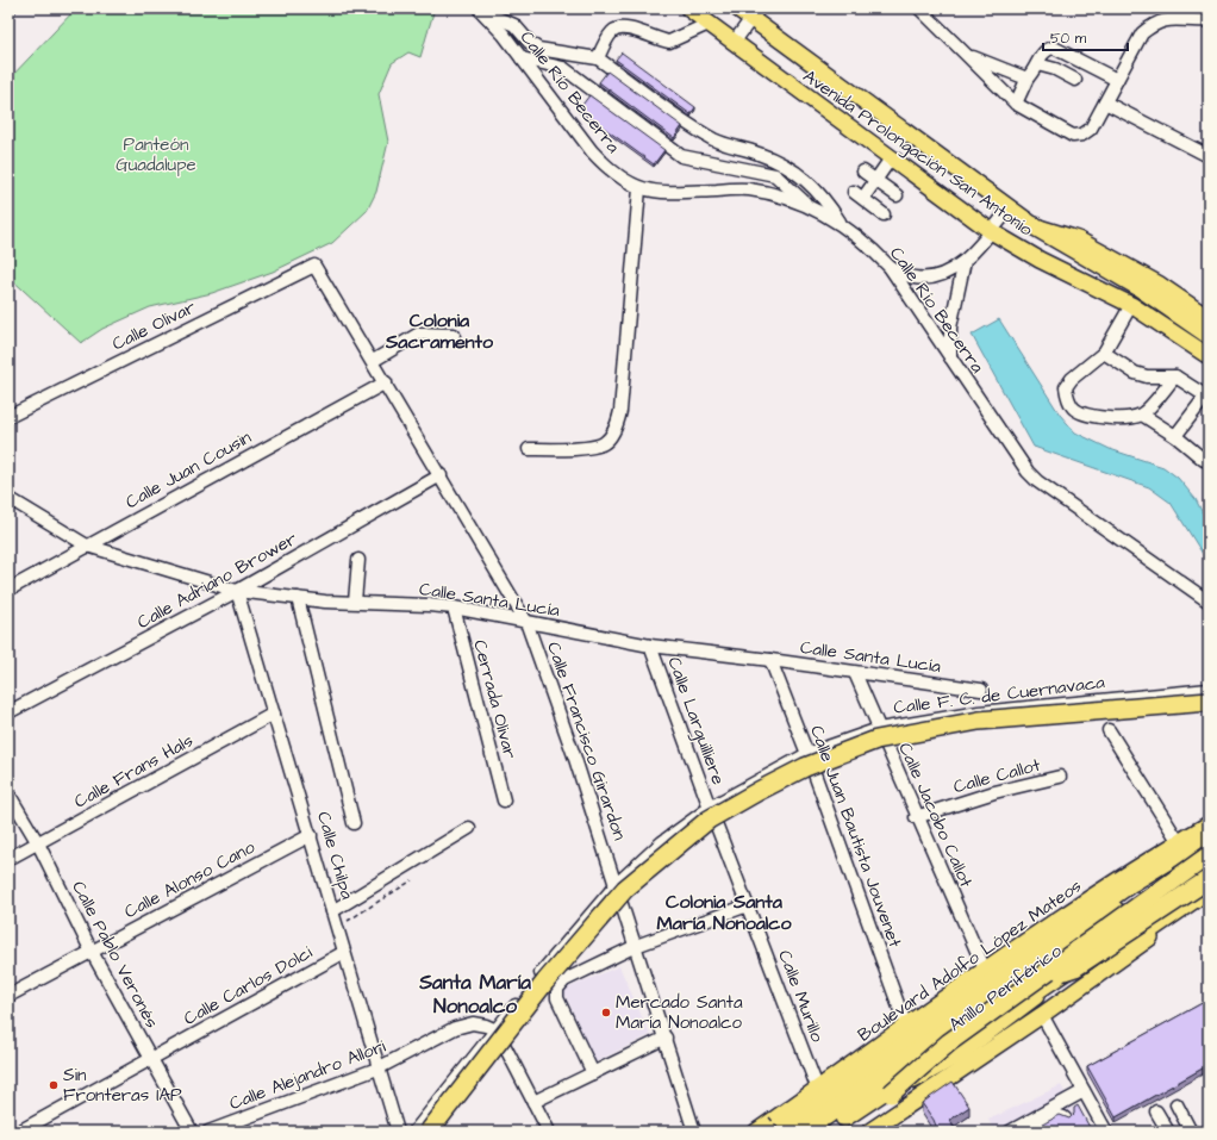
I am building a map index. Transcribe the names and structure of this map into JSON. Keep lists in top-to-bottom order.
{
  "streets": {
    "highway": ["Anillo Periférico"],
    "main road": ["Avenida Prolongación San Antonio", "Boulevard Adolfo López Mateos"],
    "street": [
      "Calle Río Becerra",
      "Calle Olivar",
      "Calle Juan Cousin",
      "Calle Adriano Brower",
      "Calle Santa Lucía",
      "Calle F. C. de Cuernavaca",
      "Cerrada Olivar",
      "Calle Larguilliere",
      "Calle Francisco Girardon",
      "Calle Frans Hals",
      "Calle Callot",
      "Calle Jacobo Callot",
      "Calle Juan Bautista Jouvenet",
      "Calle Chilpa",
      "Calle Alonso Cano",
      "Calle Pablo Veronés",
      "Calle Carlos Dolci",
      "Calle Murillo",
      "Calle Alejandro Allori"
    ]
  },
  "crossings": [
    ["Calle Olivar", "Calle Francisco Girardon"],
    ["Calle Juan Cousin", "Calle Santa Lucía"],
    ["Calle Juan Cousin", "Calle Francisco Girardon"],
    ["Calle Adriano Brower", "Calle Santa Lucía"],
    ["Calle Adriano Brower", "Calle Francisco Girardon"],
    ["Calle Adriano Brower", "Calle Chilpa"],
    ["Calle Santa Lucía", "Cerrada Olivar"],
    ["Calle Santa Lucía", "Calle Larguilliere"],
    ["Calle Santa Lucía", "Calle Francisco Girardon"],
    ["Calle Santa Lucía", "Calle Jacobo Callot"],
    ["Calle Santa Lucía", "Calle Juan Bautista Jouvenet"],
    ["Calle Santa Lucía", "Calle Chilpa"],
    ["Calle F. C. de Cuernavaca", "Calle Larguilliere"],
    ["Calle F. C. de Cuernavaca", "Calle Francisco Girardon"],
    ["Calle F. C. de Cuernavaca", "Calle Jacobo Callot"],
    ["Calle F. C. de Cuernavaca", "Calle Juan Bautista Jouvenet"],
    ["Calle F. C. de Cuernavaca", "Calle Murillo"],
    ["Calle F. C. de Cuernavaca", "Calle Alejandro Allori"],
    ["Calle Larguilliere", "Calle Murillo"],
    ["Calle Frans Hals", "Calle Chilpa"],
    ["Calle Frans Hals", "Calle Pablo Veronés"],
    ["Calle Callot", "Calle Jacobo Callot"],
    ["Calle Jacobo Callot", "Boulevard Adolfo López Mateos"],
    ["Calle Juan Bautista Jouvenet", "Boulevard Adolfo López Mateos"],
    ["Calle Chilpa", "Calle Alonso Cano"],
    ["Calle Chilpa", "Calle Carlos Dolci"],
    ["Calle Chilpa", "Calle Alejandro Allori"],
    ["Calle Alonso Cano", "Calle Pablo Veronés"],
    ["Calle Pablo Veronés", "Calle Carlos Dolci"],
    ["Boulevard Adolfo López Mateos", "Calle Murillo"]
  ],
  "districts": ["Colonia Sacramento", "Colonia Santa María Nonoalco", "Santa María Nonoalco"],
  "parks": ["Panteón Guadalupe"],
  "places": ["Mercado Santa María Nonoalco", "Sin Fronteras IAP"],
  "scale_bar": "50 m"
}
